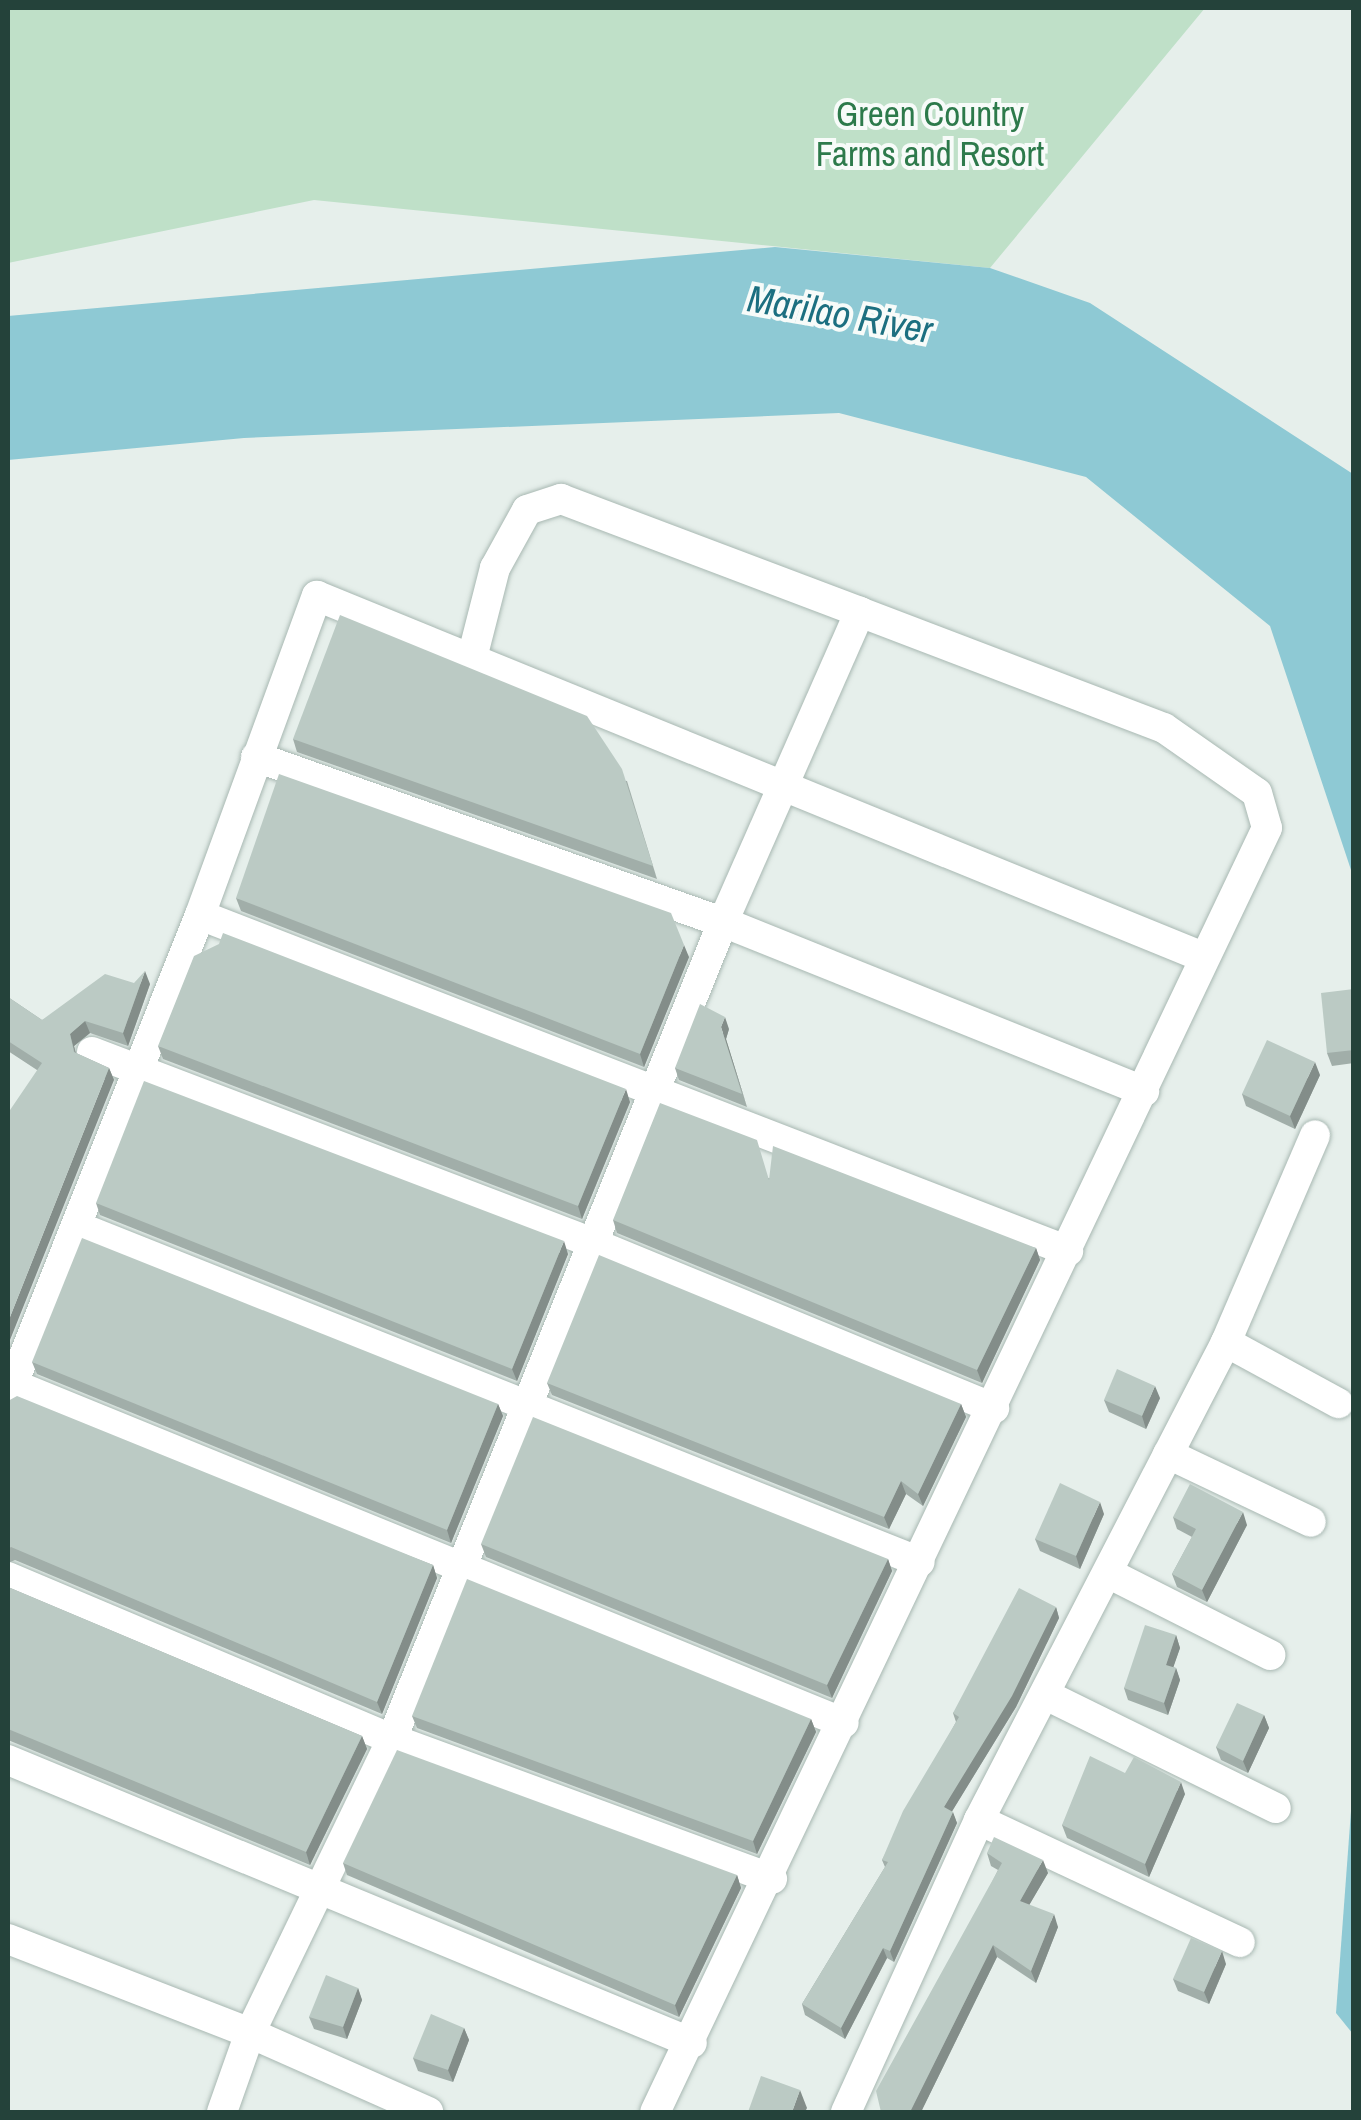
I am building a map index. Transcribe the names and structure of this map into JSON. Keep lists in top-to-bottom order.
{
  "water": ["Marilao River"],
  "parks": ["Green Country Farms and Resort"]
}
